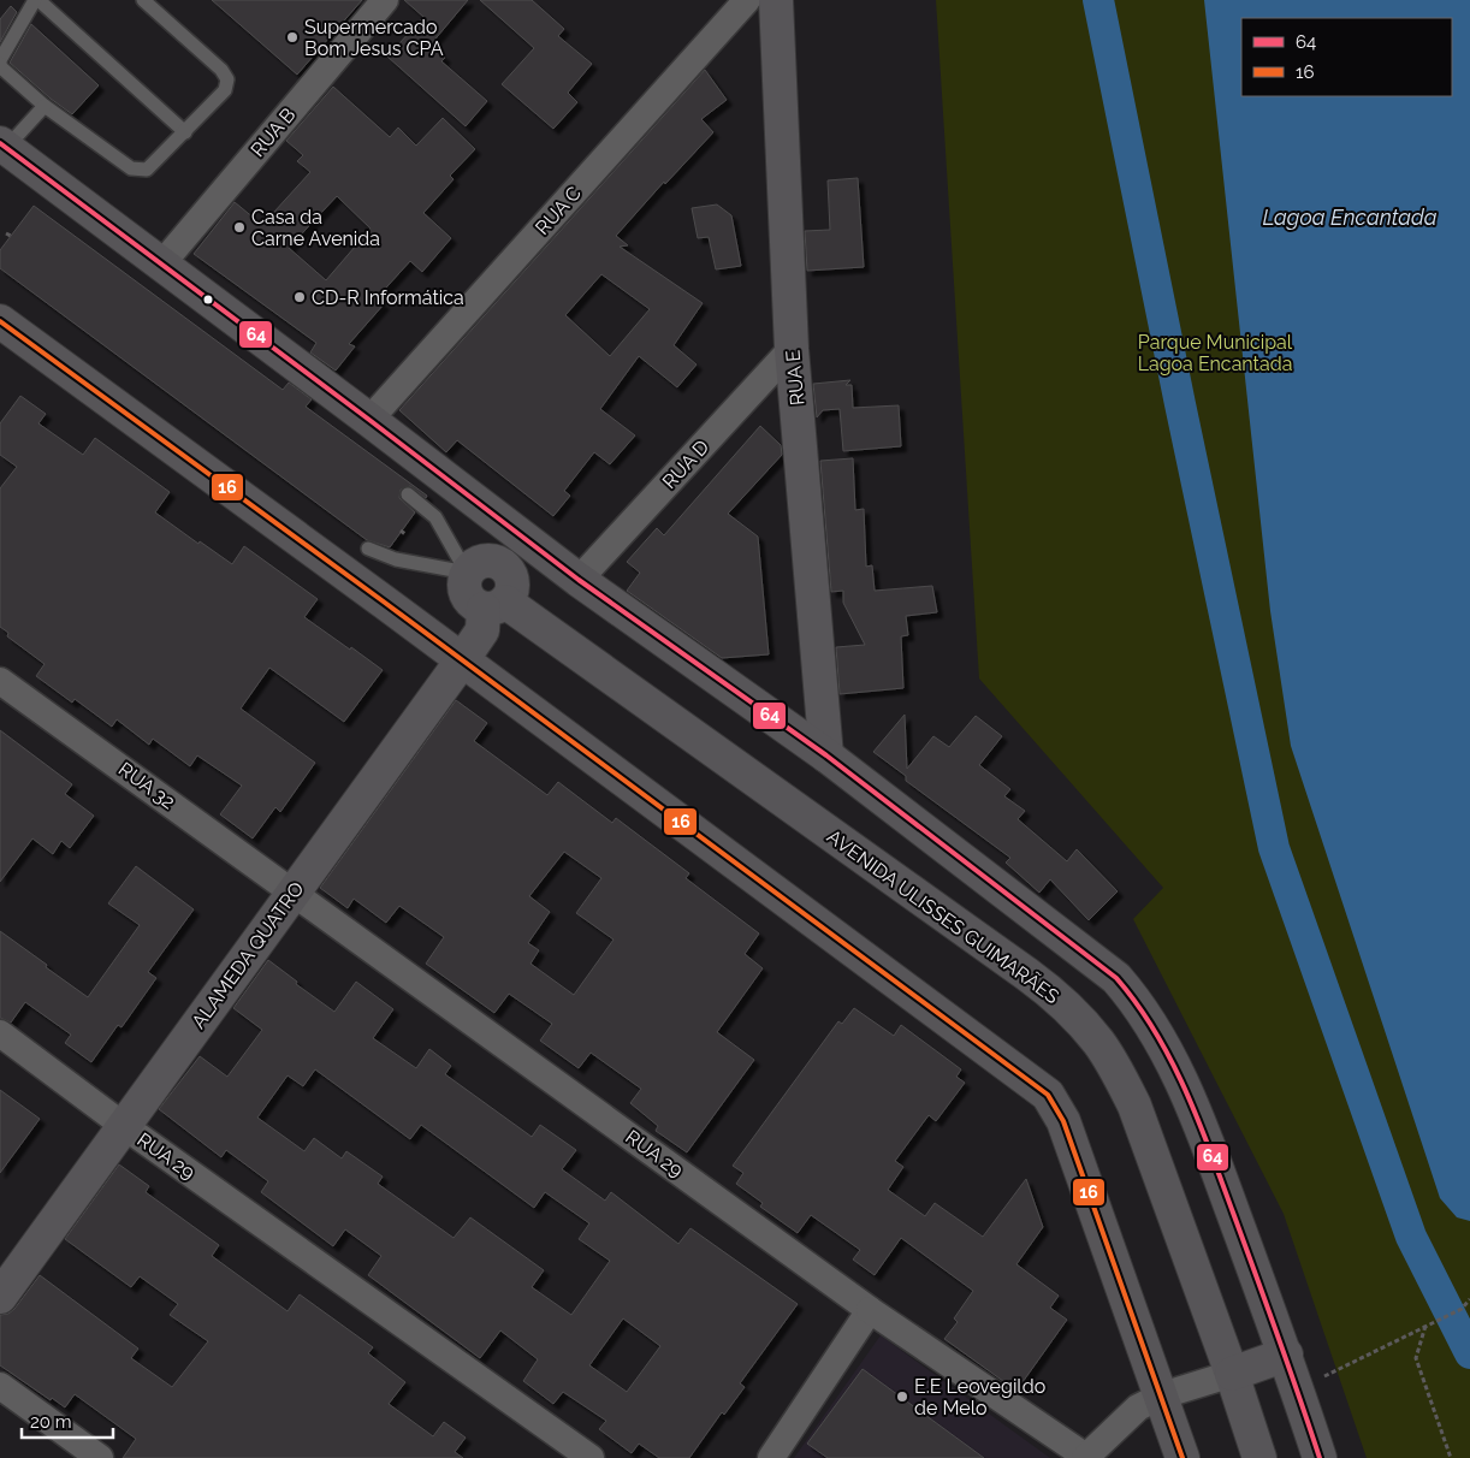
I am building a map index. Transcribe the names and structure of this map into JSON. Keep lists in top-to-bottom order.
{
  "streets": {
    "main road": ["RUA E", "AVENIDA ULISSES GUIMARÃES", "ALAMEDA QUATRO"],
    "street": [
      "RUA B",
      "RUA C",
      "RUA D",
      "RUA 32",
      "RUA 29"
    ]
  },
  "crossings": [
    ["RUA E", "RUA D"],
    ["RUA 32", "ALAMEDA QUATRO"],
    ["RUA 32", "RUA 29"],
    ["AVENIDA ULISSES GUIMARÃES", "ALAMEDA QUATRO"],
    ["ALAMEDA QUATRO", "RUA 29"]
  ],
  "water": ["Lagoa Encantada"],
  "parks": ["Parque Municipal Lagoa Encantada"],
  "places": [
    "Supermercado Bom Jesus CPA",
    "Casa da Carne Avenida",
    "CD-R Informática",
    "E.E Leovegildo de Melo"
  ],
  "lines": ["transit line 64", "transit line 16"],
  "legend": ["64", "16"],
  "scale_bar": "20 m"
}
